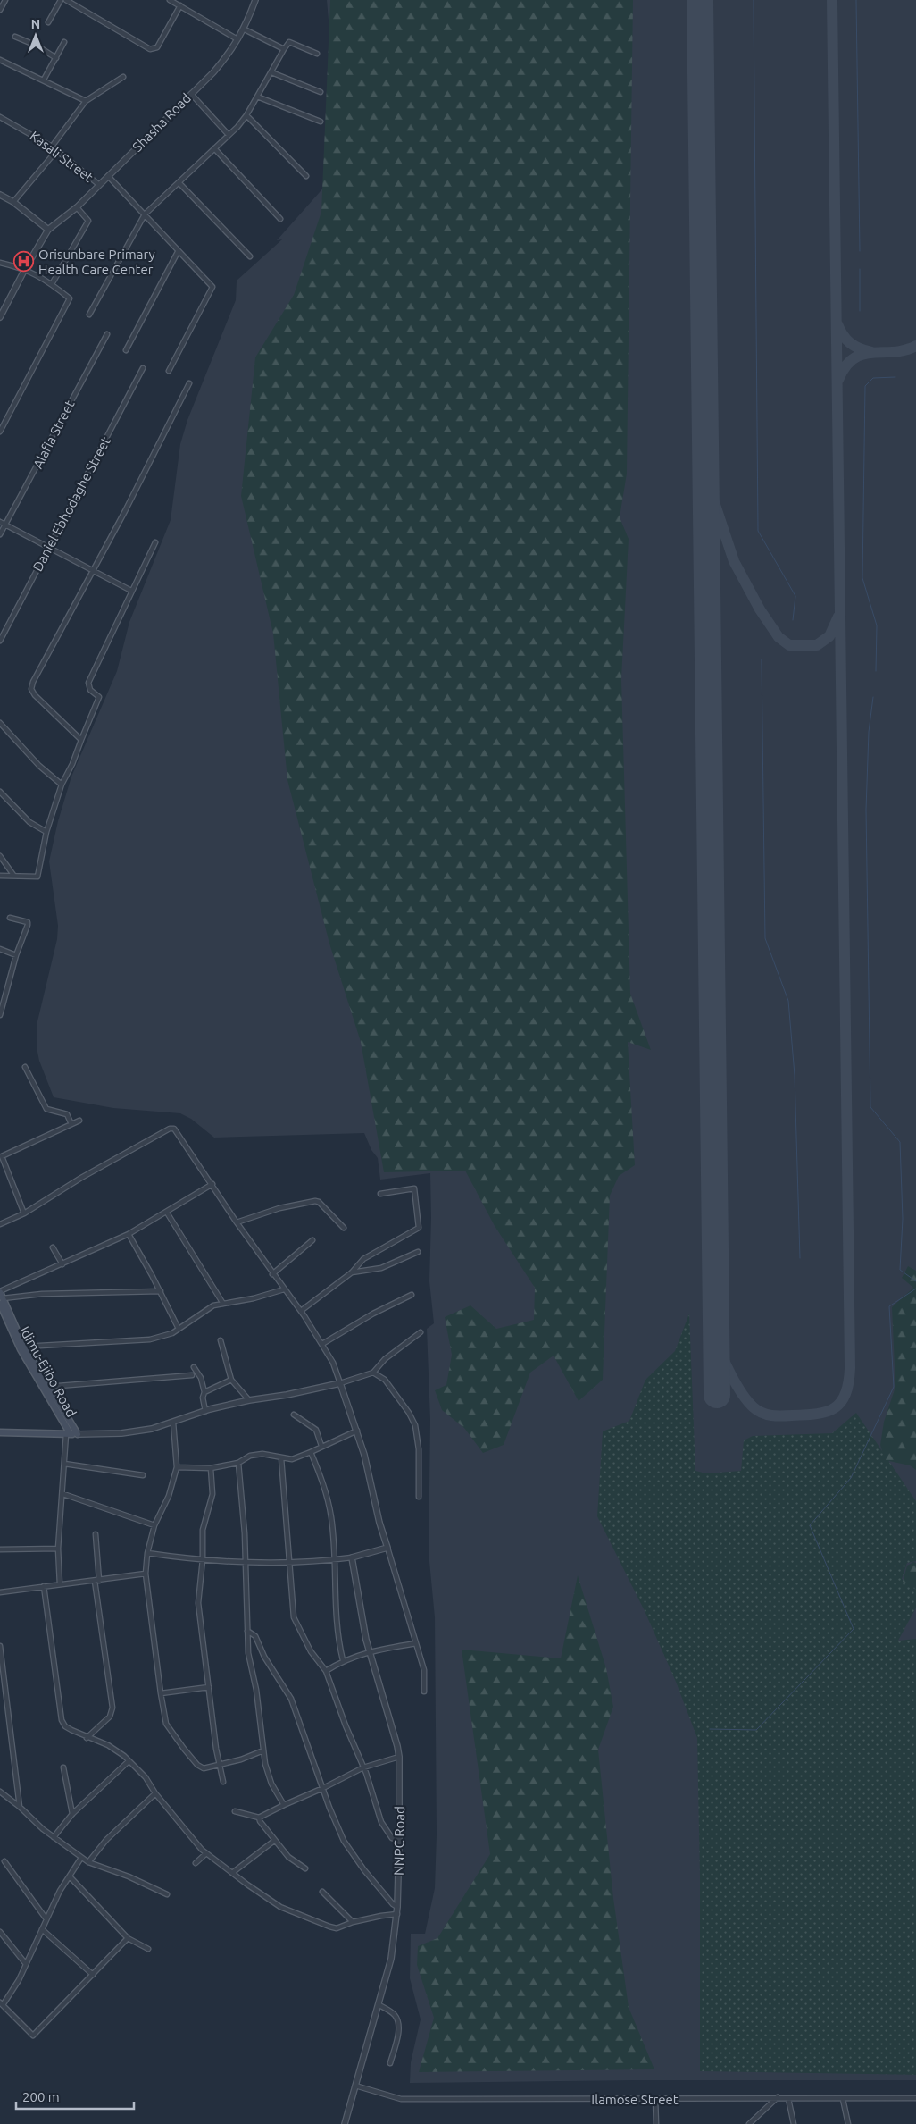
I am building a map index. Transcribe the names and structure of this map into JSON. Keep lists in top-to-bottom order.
{
  "streets": {
    "main road": ["Idimu-Ejibo Road"],
    "street": [
      "Shasha Road",
      "Kasali Street",
      "Alafia Street",
      "Daniel Ebhodaghe Street",
      "NNPC Road",
      "Ilamose Street"
    ]
  },
  "crossings": [
    ["Shasha Road", "Kasali Street"],
    ["NNPC Road", "Ilamose Street"]
  ],
  "places": {
    "hospital": ["Orisunbare Primary Health Care Center"]
  },
  "scale_bar": "200 m",
  "north": "top"
}
